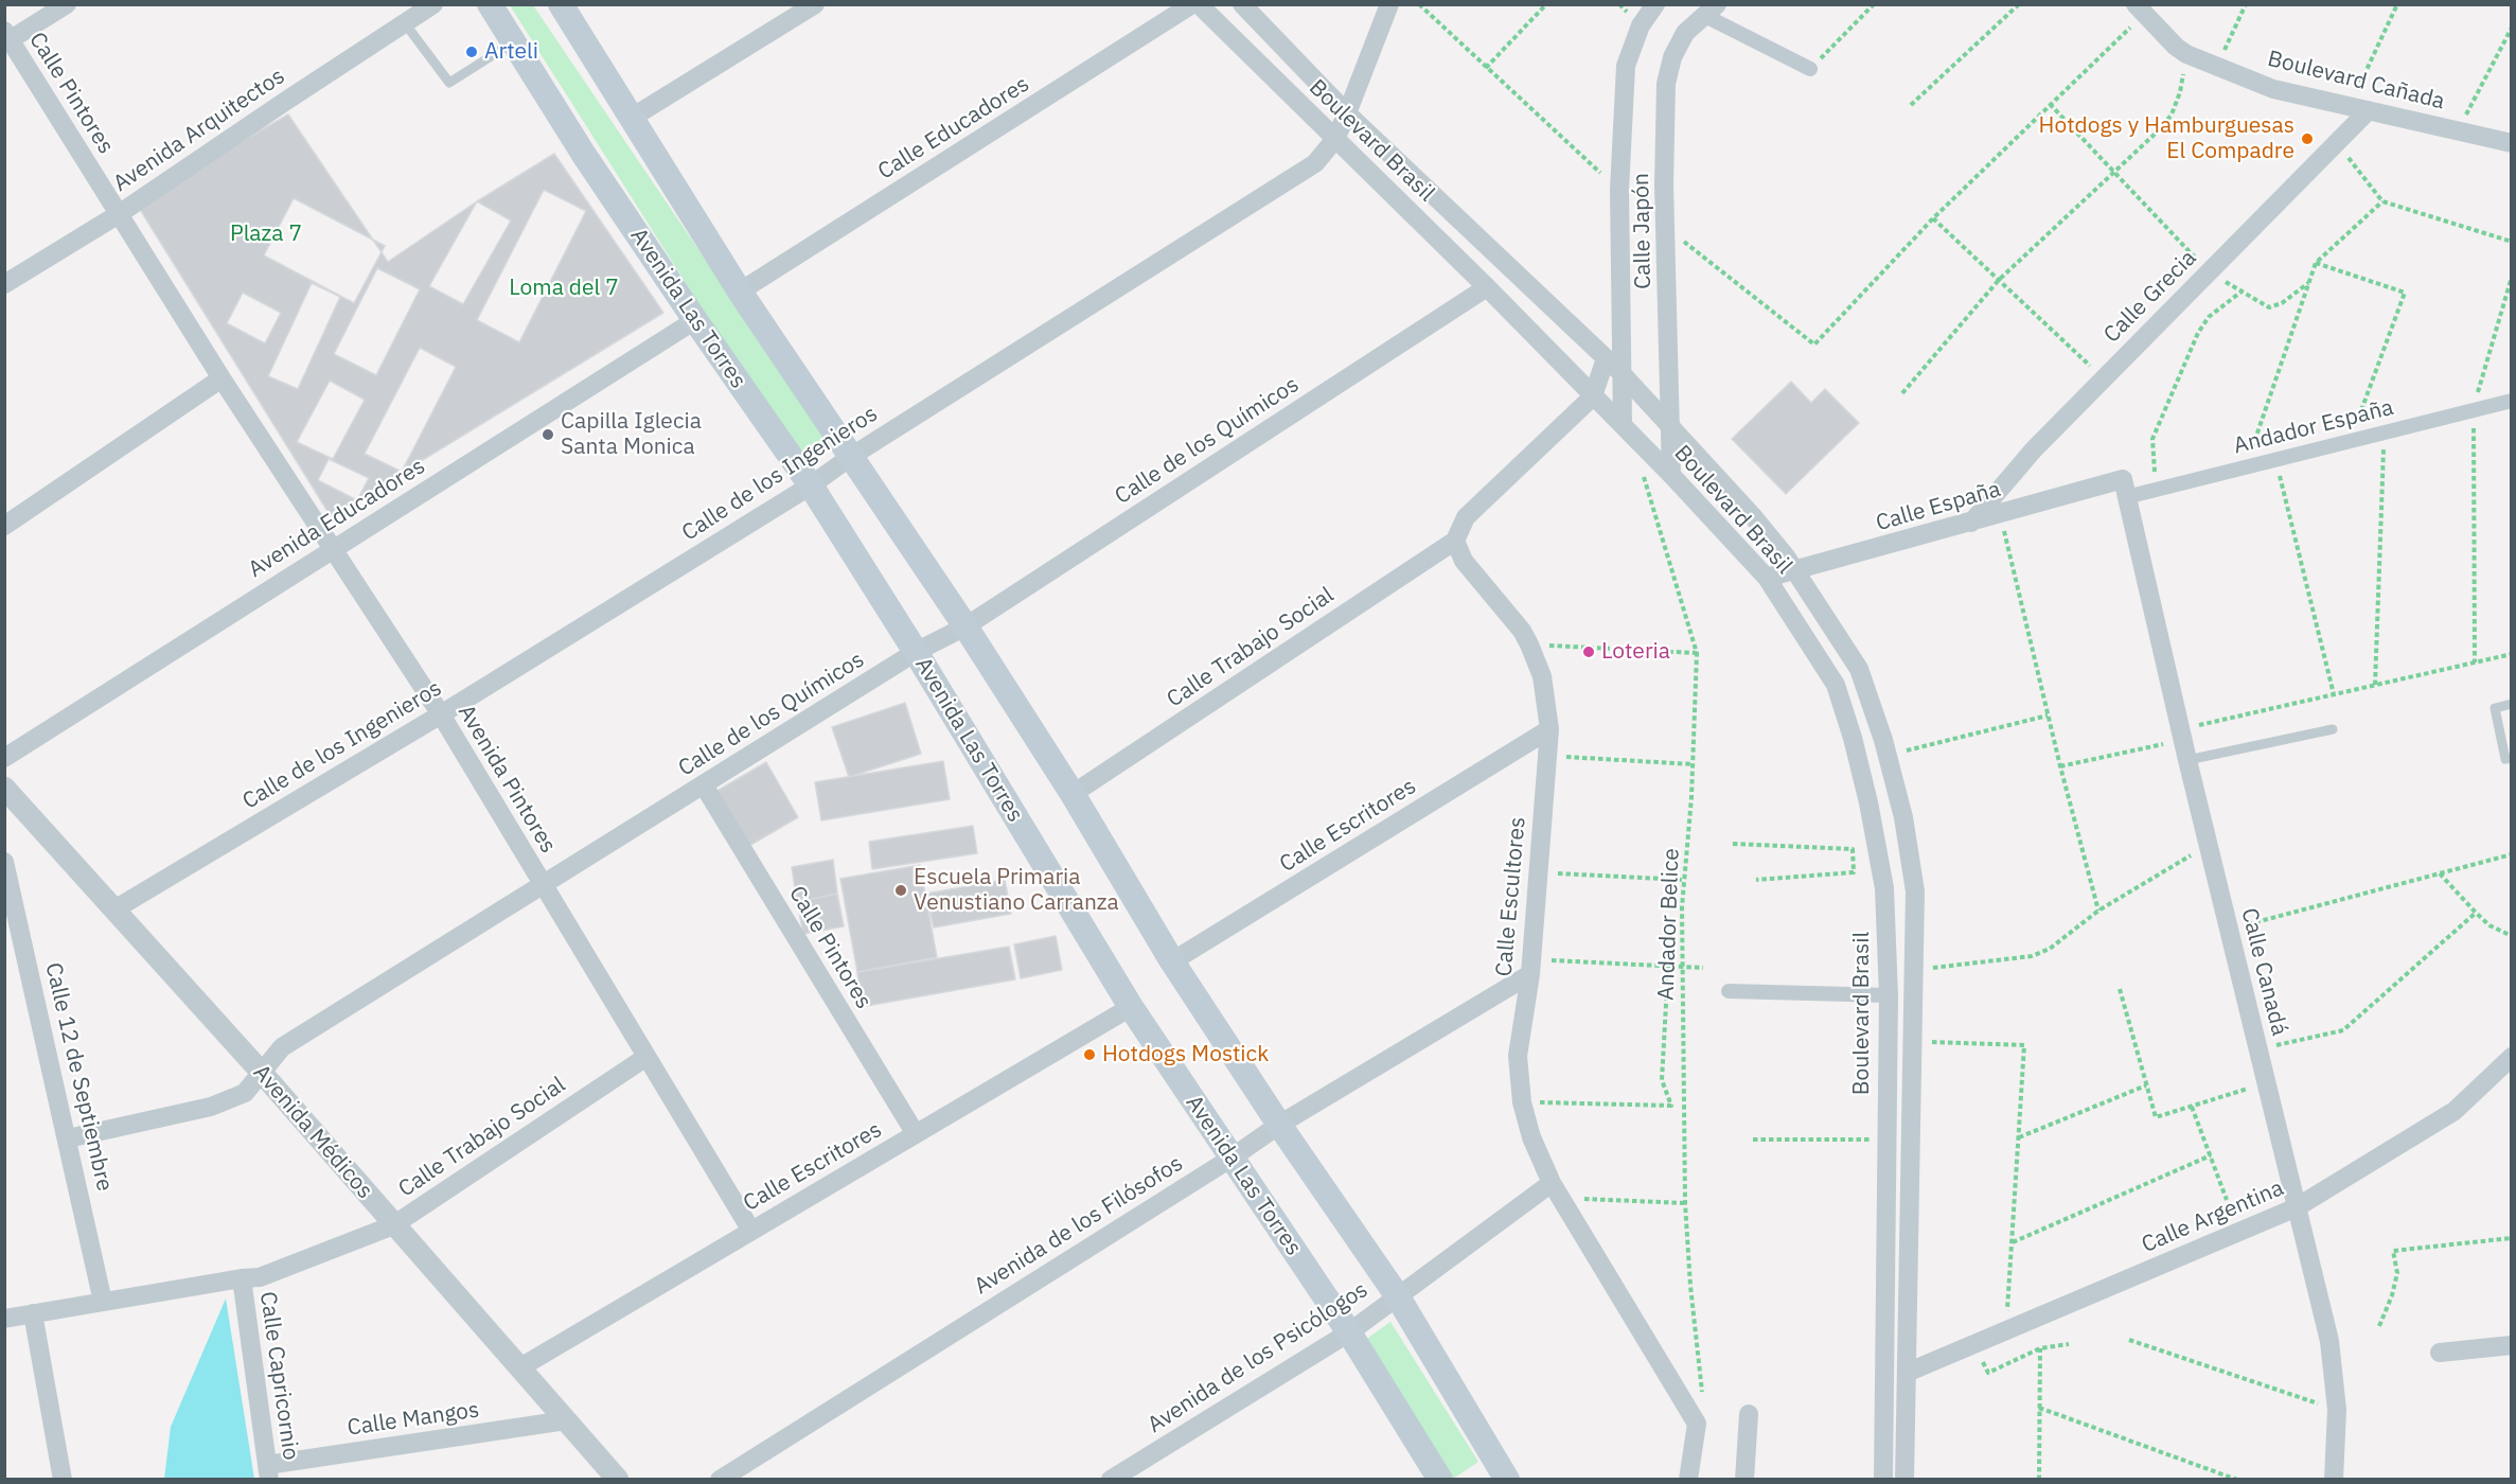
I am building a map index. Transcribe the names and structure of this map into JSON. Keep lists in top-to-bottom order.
{
  "streets": {
    "main road": ["Avenida Las Torres"],
    "street": [
      "Boulevard Cañada",
      "Calle Pintores",
      "Calle Educadores",
      "Avenida Arquitectos",
      "Boulevard Brasil",
      "Calle Japón",
      "Calle Grecia",
      "Andador España",
      "Calle de los Químicos",
      "Calle de los Ingenieros",
      "Calle España",
      "Avenida Educadores",
      "Calle Trabajo Social",
      "Avenida Pintores",
      "Calle Escritores",
      "Calle Escultores",
      "Calle Canadá",
      "Calle 12 de Septiembre",
      "Avenida Médicos",
      "Calle Argentina",
      "Avenida de los Filósofos",
      "Avenida de los Psicólogos",
      "Calle Capricornio",
      "Calle Mangos"
    ],
    "path": ["Andador Belice"]
  },
  "crossings": [
    ["Boulevard Cañada", "Calle Grecia"],
    ["Calle Pintores", "Avenida Arquitectos"],
    ["Calle Pintores", "Calle de los Químicos"],
    ["Calle Pintores", "Calle Escritores"],
    ["Avenida Arquitectos", "Avenida Pintores"],
    ["Boulevard Brasil", "Calle Japón"],
    ["Boulevard Brasil", "Calle de los Químicos"],
    ["Boulevard Brasil", "Calle de los Ingenieros"],
    ["Boulevard Brasil", "Calle España"],
    ["Boulevard Brasil", "Calle Argentina"],
    ["Calle Grecia", "Calle España"],
    ["Avenida Las Torres", "Calle de los Químicos"],
    ["Avenida Las Torres", "Calle de los Ingenieros"],
    ["Avenida Las Torres", "Avenida Educadores"],
    ["Avenida Las Torres", "Calle Escritores"],
    ["Avenida Las Torres", "Avenida de los Filósofos"],
    ["Avenida Las Torres", "Avenida de los Psicólogos"],
    ["Andador España", "Calle España"],
    ["Andador España", "Calle Canadá"],
    ["Calle de los Químicos", "Avenida Pintores"],
    ["Calle de los Químicos", "Calle 12 de Septiembre"],
    ["Calle de los Químicos", "Avenida Médicos"],
    ["Calle de los Ingenieros", "Avenida Pintores"],
    ["Calle de los Ingenieros", "Avenida Médicos"],
    ["Calle España", "Calle Canadá"],
    ["Avenida Educadores", "Avenida Pintores"],
    ["Calle Trabajo Social", "Calle Escultores"],
    ["Calle Trabajo Social", "Calle 12 de Septiembre"],
    ["Calle Trabajo Social", "Avenida Médicos"],
    ["Calle Trabajo Social", "Calle Capricornio"],
    ["Calle Escritores", "Calle Escultores"],
    ["Calle Escritores", "Avenida Médicos"],
    ["Calle Escultores", "Andador Belice"],
    ["Calle Escultores", "Avenida de los Filósofos"],
    ["Calle Escultores", "Avenida de los Psicólogos"],
    ["Calle Canadá", "Calle Argentina"],
    ["Avenida Médicos", "Calle Mangos"],
    ["Calle Capricornio", "Calle Mangos"]
  ],
  "parks": ["Plaza 7", "Loma del 7"],
  "places": [
    "Arteli",
    "Hotdogs y Hamburguesas El Compadre",
    "Capilla Iglecia Santa Monica",
    "Loteria",
    "Escuela Primaria Venustiano Carranza",
    "Hotdogs Mostick"
  ]
}
